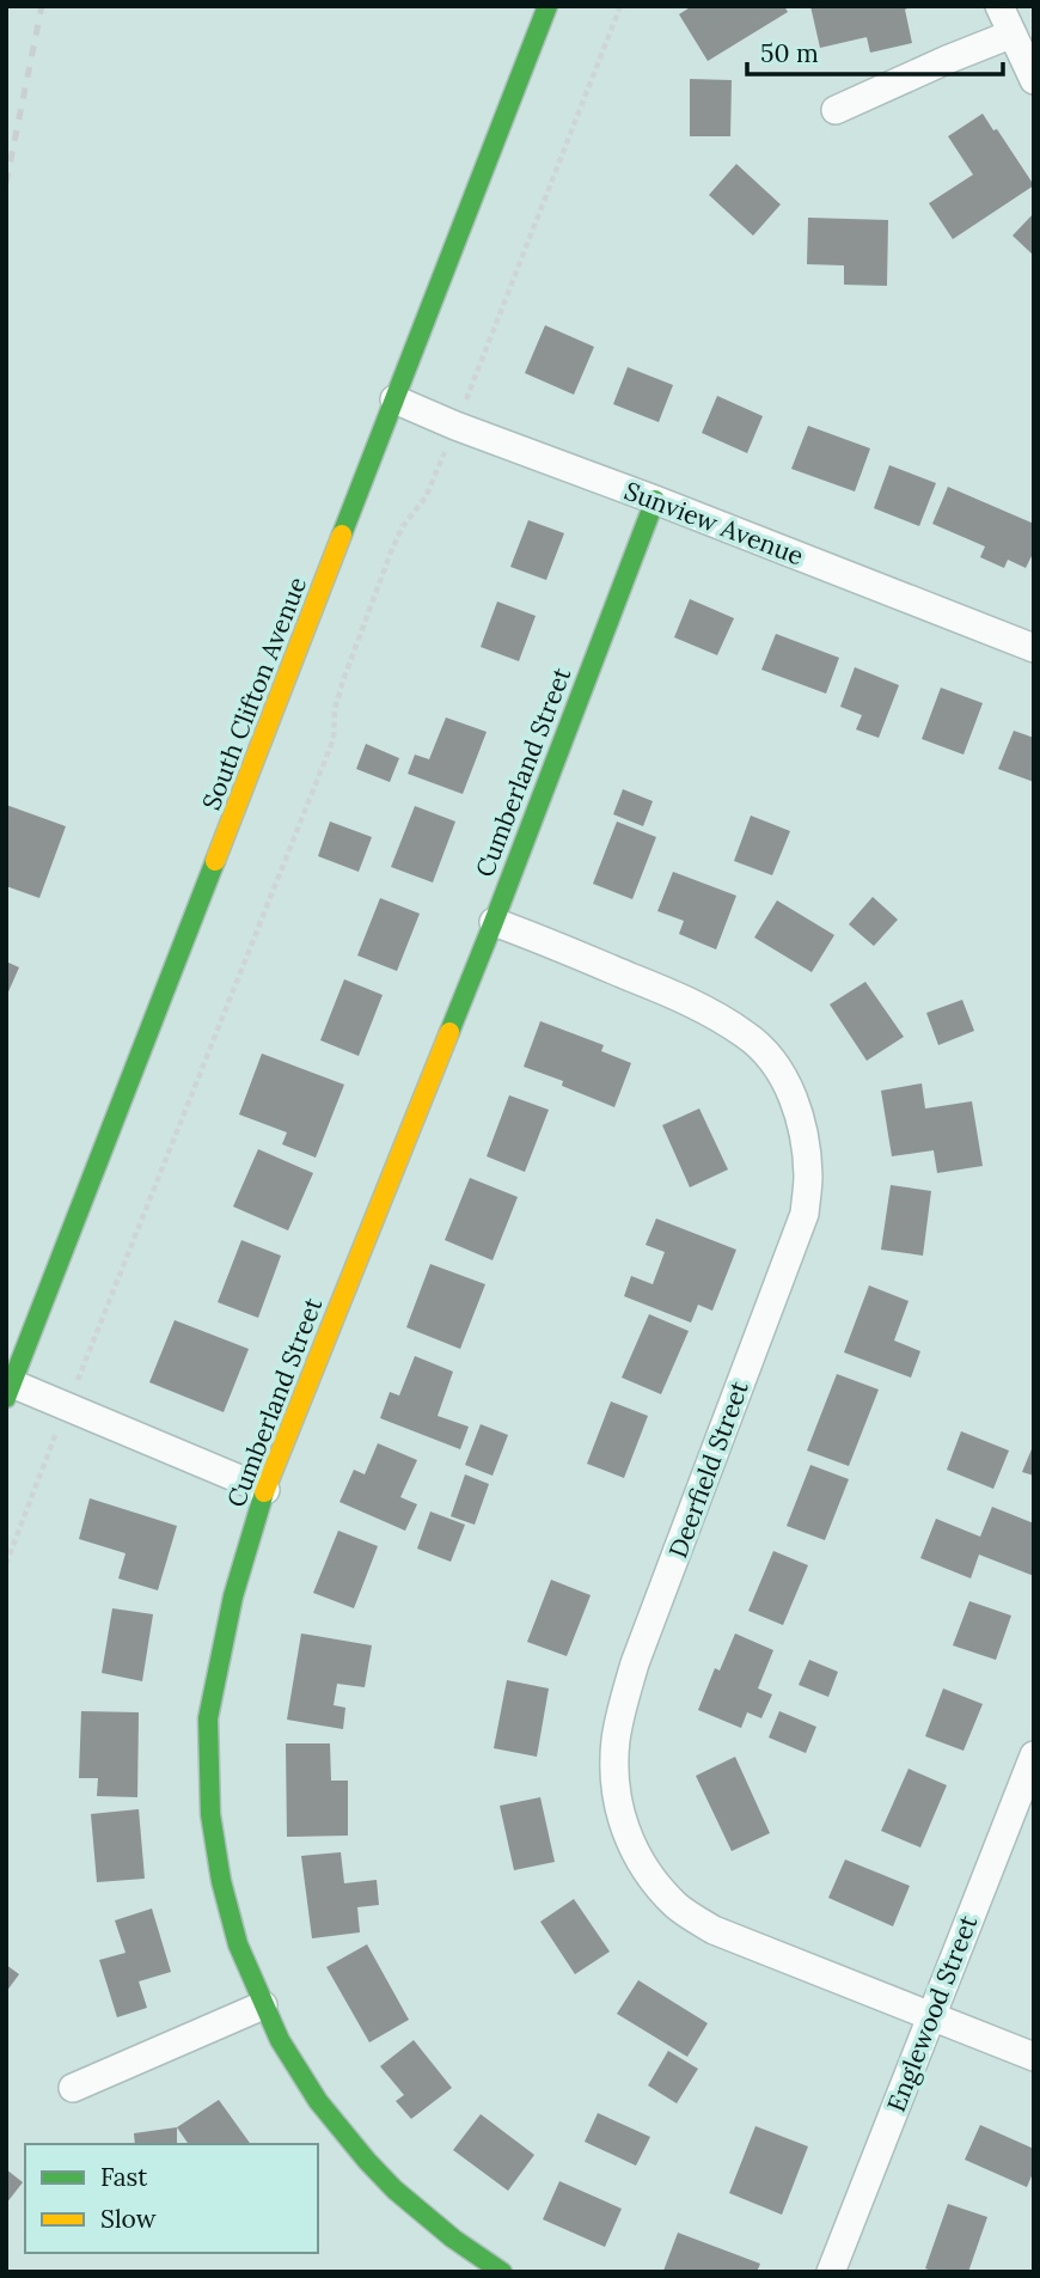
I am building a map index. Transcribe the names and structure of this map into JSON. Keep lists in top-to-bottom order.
{
  "streets": {
    "street": [
      "Sunview Avenue",
      "South Clifton Avenue",
      "Cumberland Street",
      "Deerfield Street",
      "Englewood Street"
    ]
  },
  "crossings": [
    ["Sunview Avenue", "South Clifton Avenue"],
    ["Sunview Avenue", "Cumberland Street"],
    ["Cumberland Street", "Deerfield Street"],
    ["Deerfield Street", "Englewood Street"]
  ],
  "legend": ["Fast", "Slow"],
  "scale_bar": "50 m"
}
